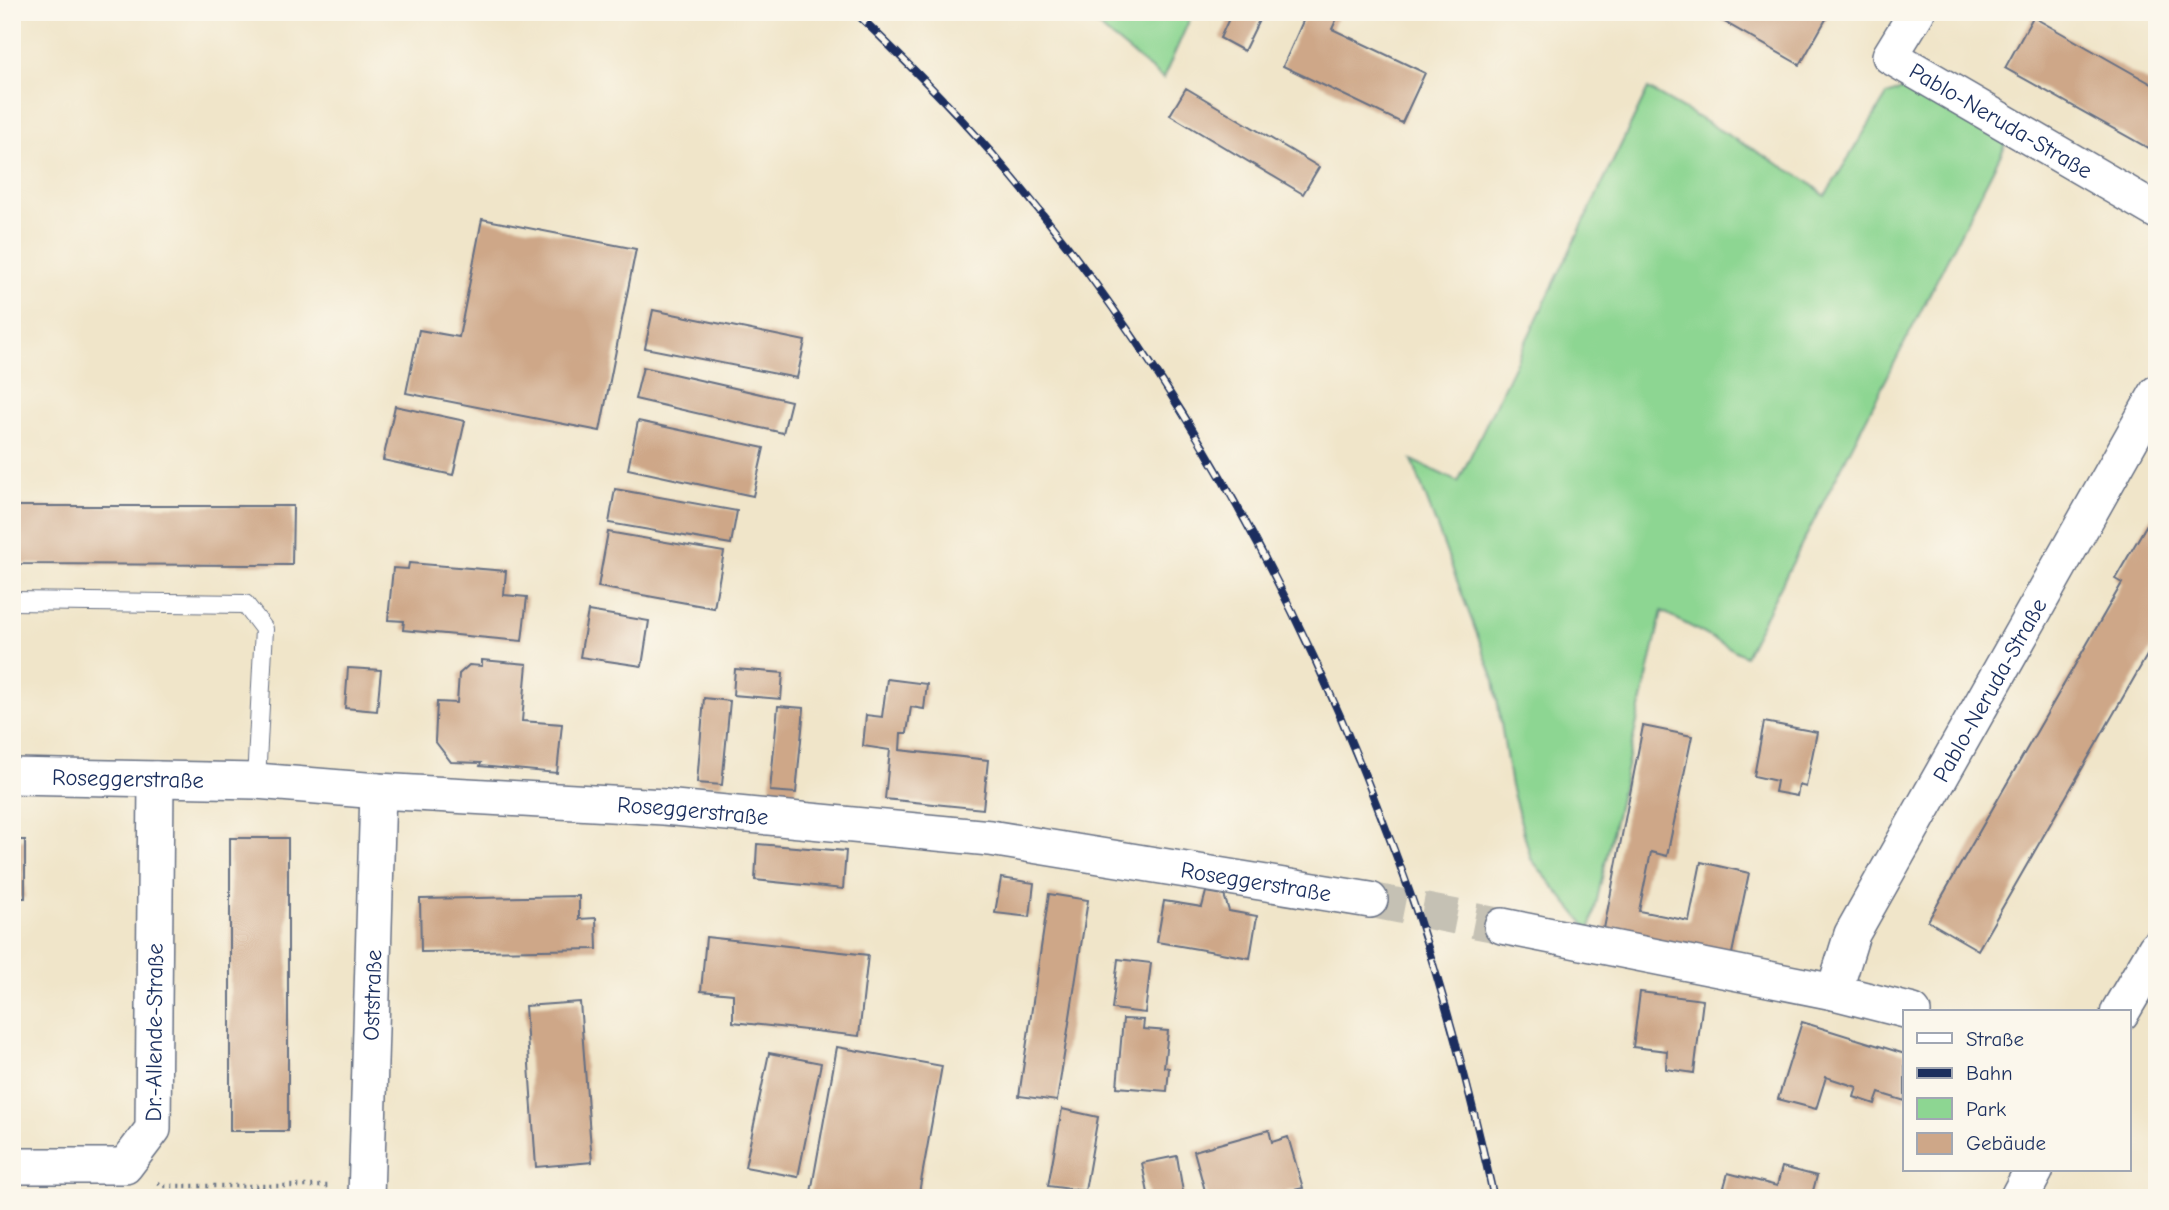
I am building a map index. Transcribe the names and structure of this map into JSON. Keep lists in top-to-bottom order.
{
  "streets": {
    "street": [
      "Pablo-Neruda-Straße",
      "Roseggerstraße",
      "Oststraße",
      "Dr.-Allende-Straße"
    ]
  },
  "crossings": [
    ["Roseggerstraße", "Oststraße"],
    ["Roseggerstraße", "Dr.-Allende-Straße"]
  ],
  "legend": [
    "Straße",
    "Bahn",
    "Park",
    "Gebäude"
  ]
}
